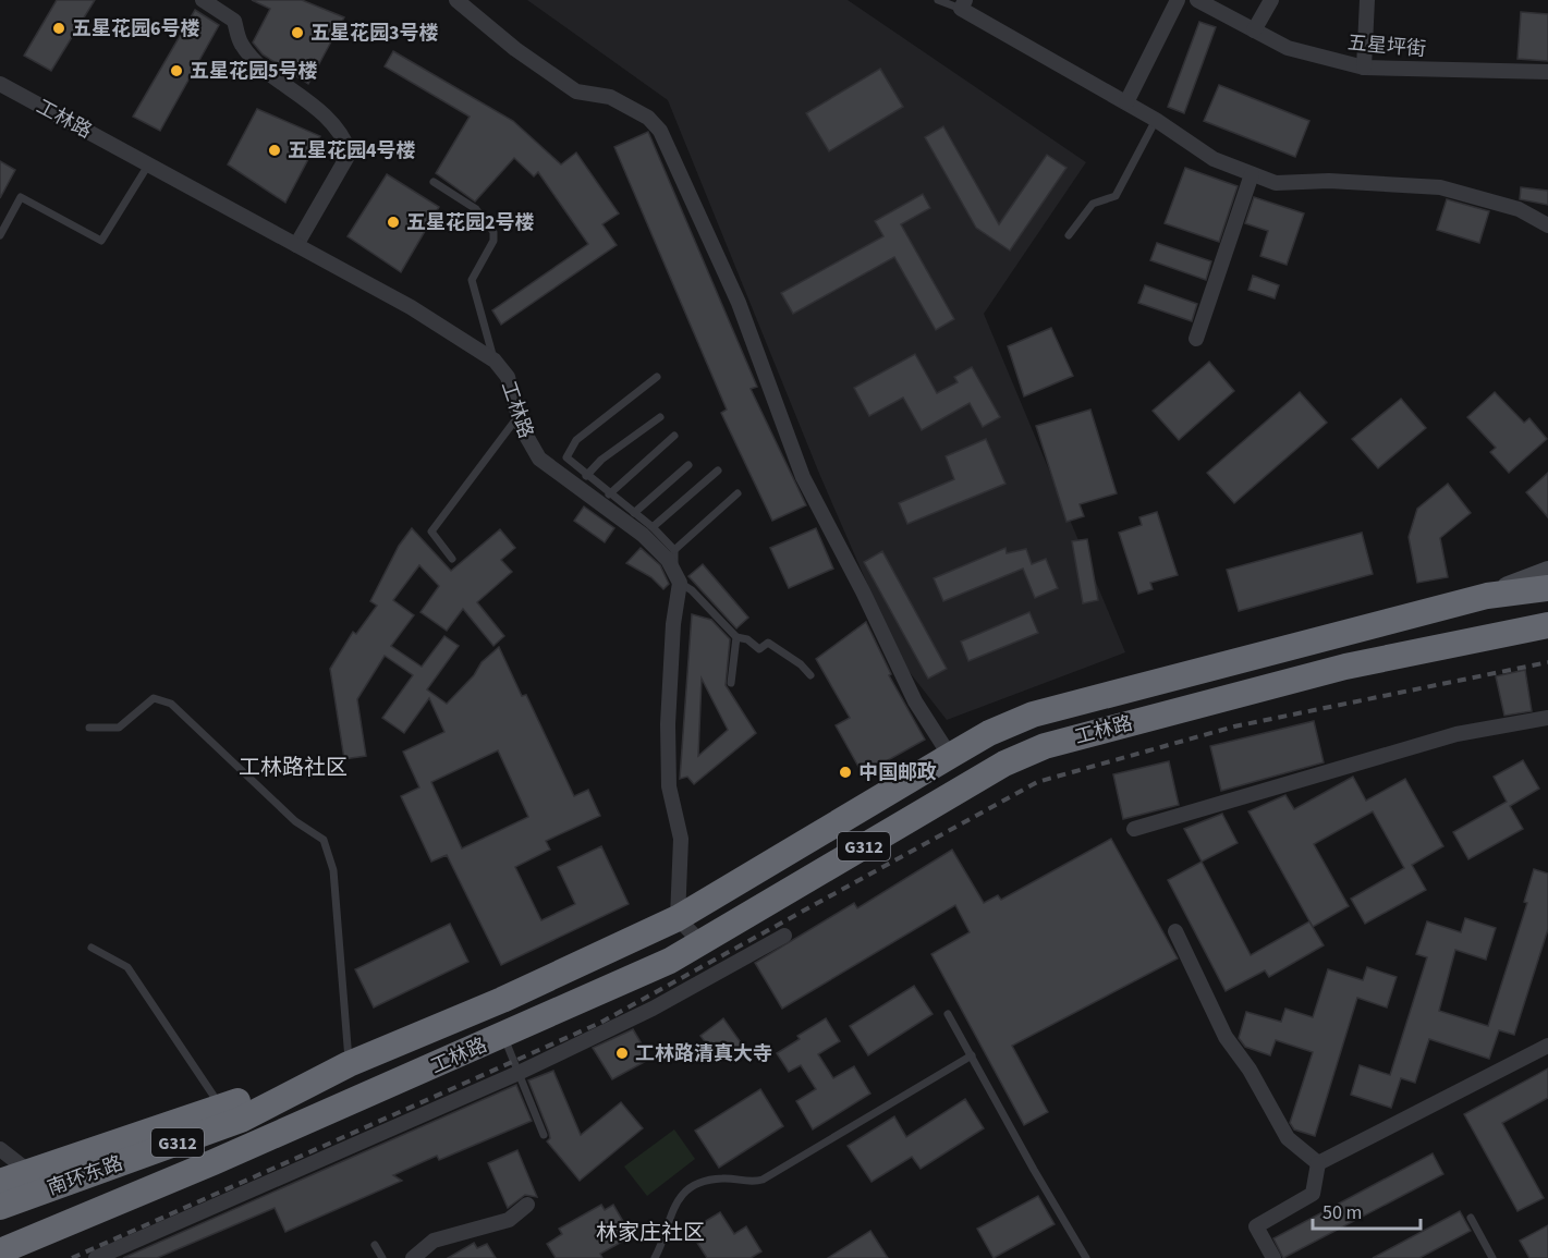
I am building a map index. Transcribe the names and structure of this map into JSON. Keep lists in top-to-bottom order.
{
  "streets": {
    "highway": ["工林路", "G312", "南环东路"],
    "street": ["五星坪街"]
  },
  "crossings": [
    ["工林路", "南环东路"]
  ],
  "districts": ["工林路社区", "林家庄社区"],
  "places": [
    "五星花园6号楼",
    "五星花园3号楼",
    "五星花园5号楼",
    "五星花园4号楼",
    "五星花园2号楼",
    "中国邮政",
    "工林路清真大寺"
  ],
  "scale_bar": "50 m"
}
